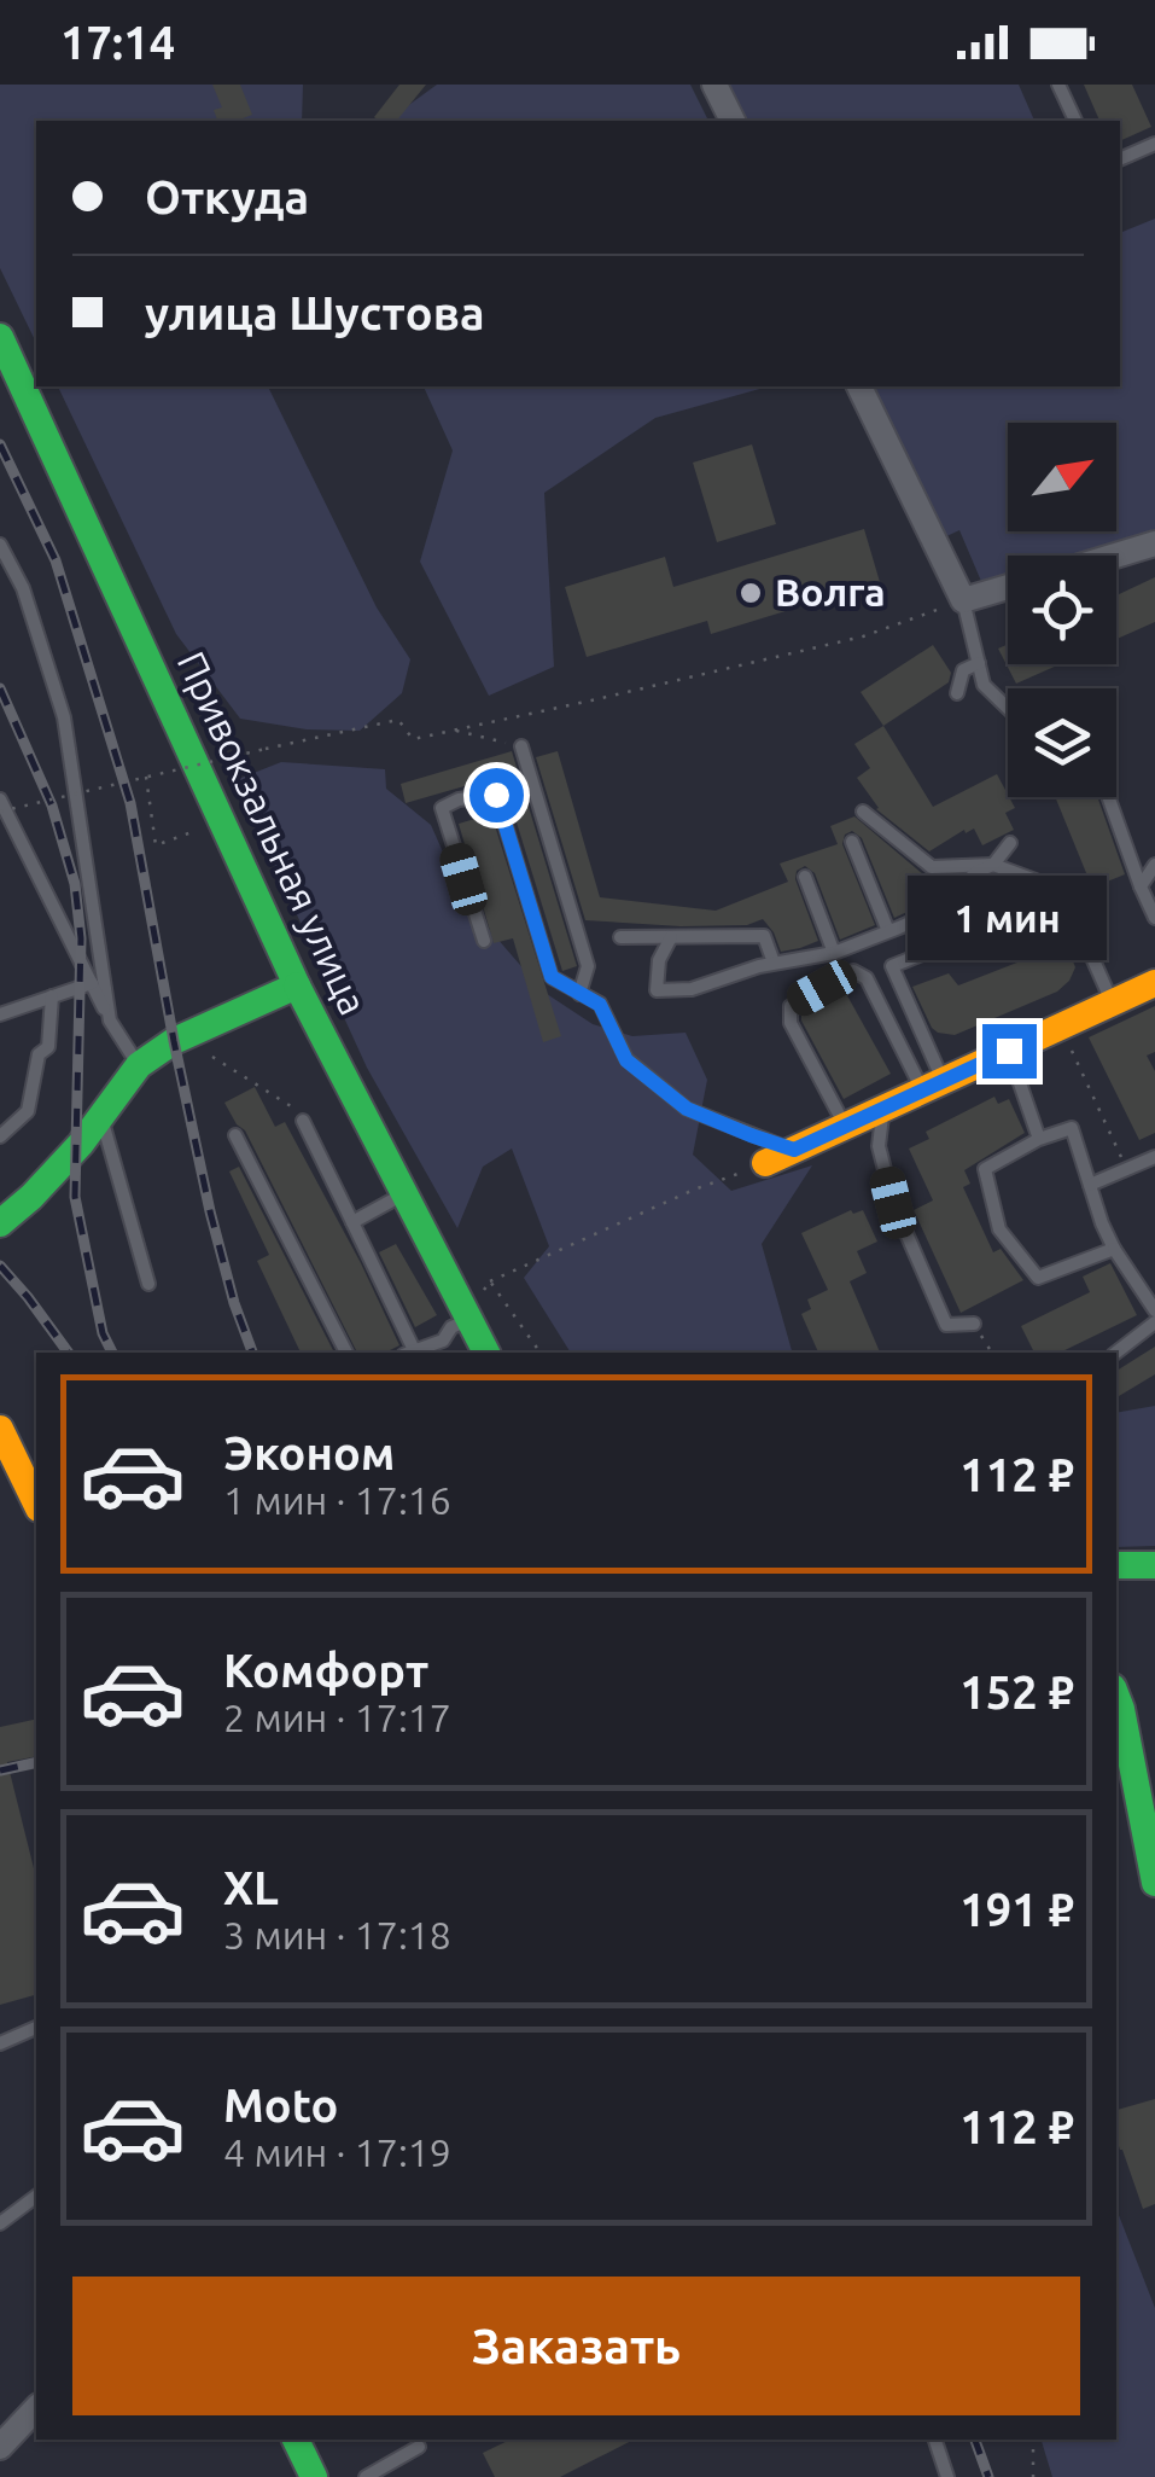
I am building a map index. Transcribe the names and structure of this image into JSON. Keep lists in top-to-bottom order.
{
  "streets": {
    "main road": ["Привокзальная улица"]
  },
  "places": ["Волга"],
  "north": "top right",
  "page": {
    "status": "17:14",
    "banner": ["Откуда", "улица Шустова"],
    "bubble": "1 мин",
    "list": [
      {
        "name": "Эконом",
        "note": "1 мин · 17:16",
        "value": "112 ₽"
      },
      {
        "name": "Комфорт",
        "note": "2 мин · 17:17",
        "value": "152 ₽"
      },
      {
        "name": "XL",
        "note": "3 мин · 17:18",
        "value": "191 ₽"
      },
      {
        "name": "Moto",
        "note": "4 мин · 17:19",
        "value": "112 ₽"
      }
    ],
    "buttons": "Заказать"
  }
}
